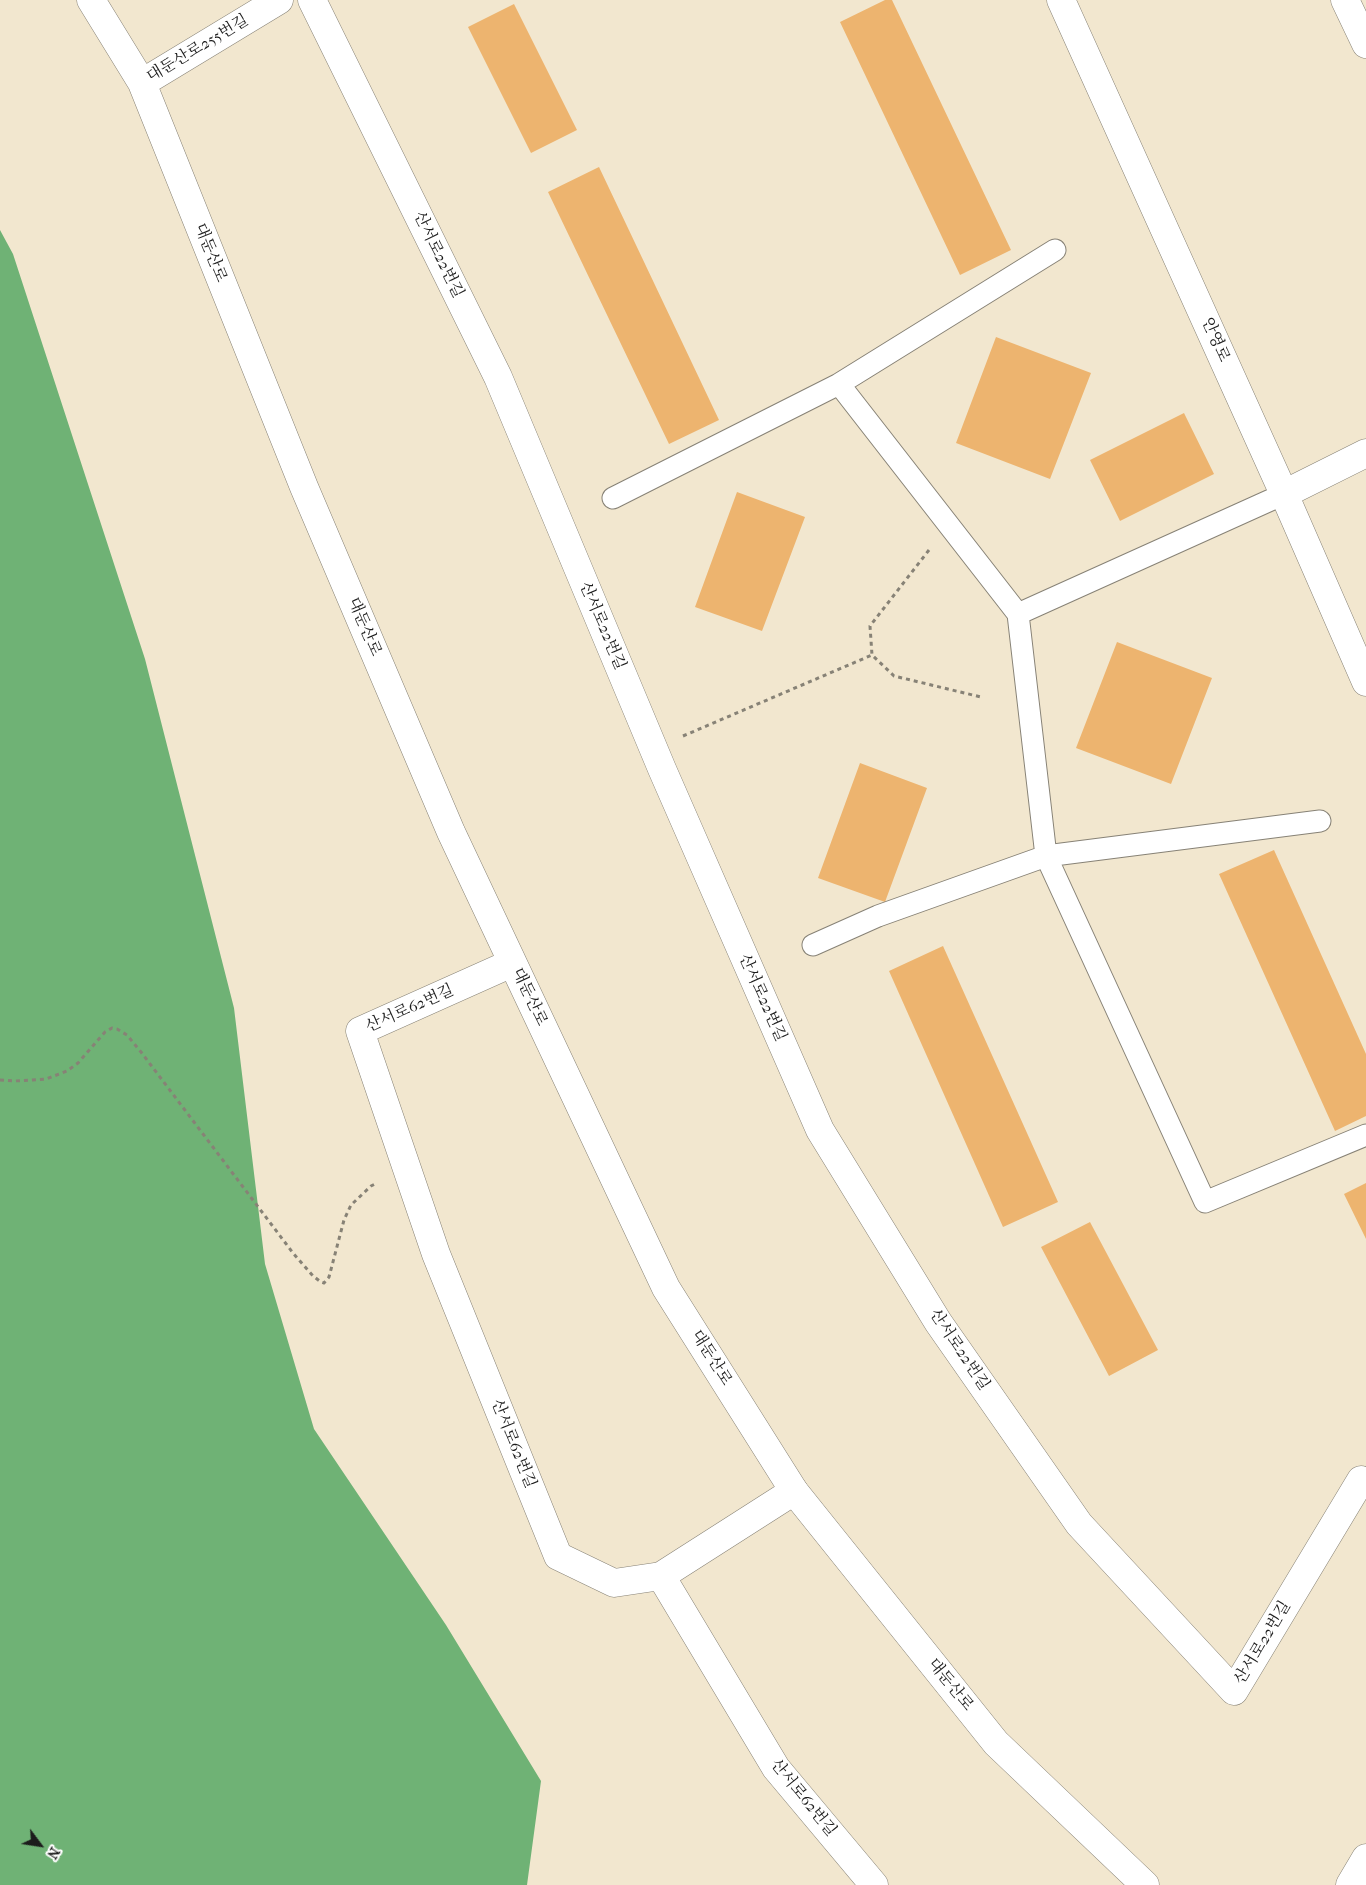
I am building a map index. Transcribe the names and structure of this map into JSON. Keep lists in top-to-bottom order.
{
  "streets": {
    "street": [
      "대둔산로255번길",
      "대둔산로",
      "산서로22번길",
      "안영로",
      "산서로62번길"
    ]
  },
  "crossings": [
    ["대둔산로255번길", "대둔산로"],
    ["대둔산로", "산서로62번길"]
  ],
  "north": "bottom right"
}
